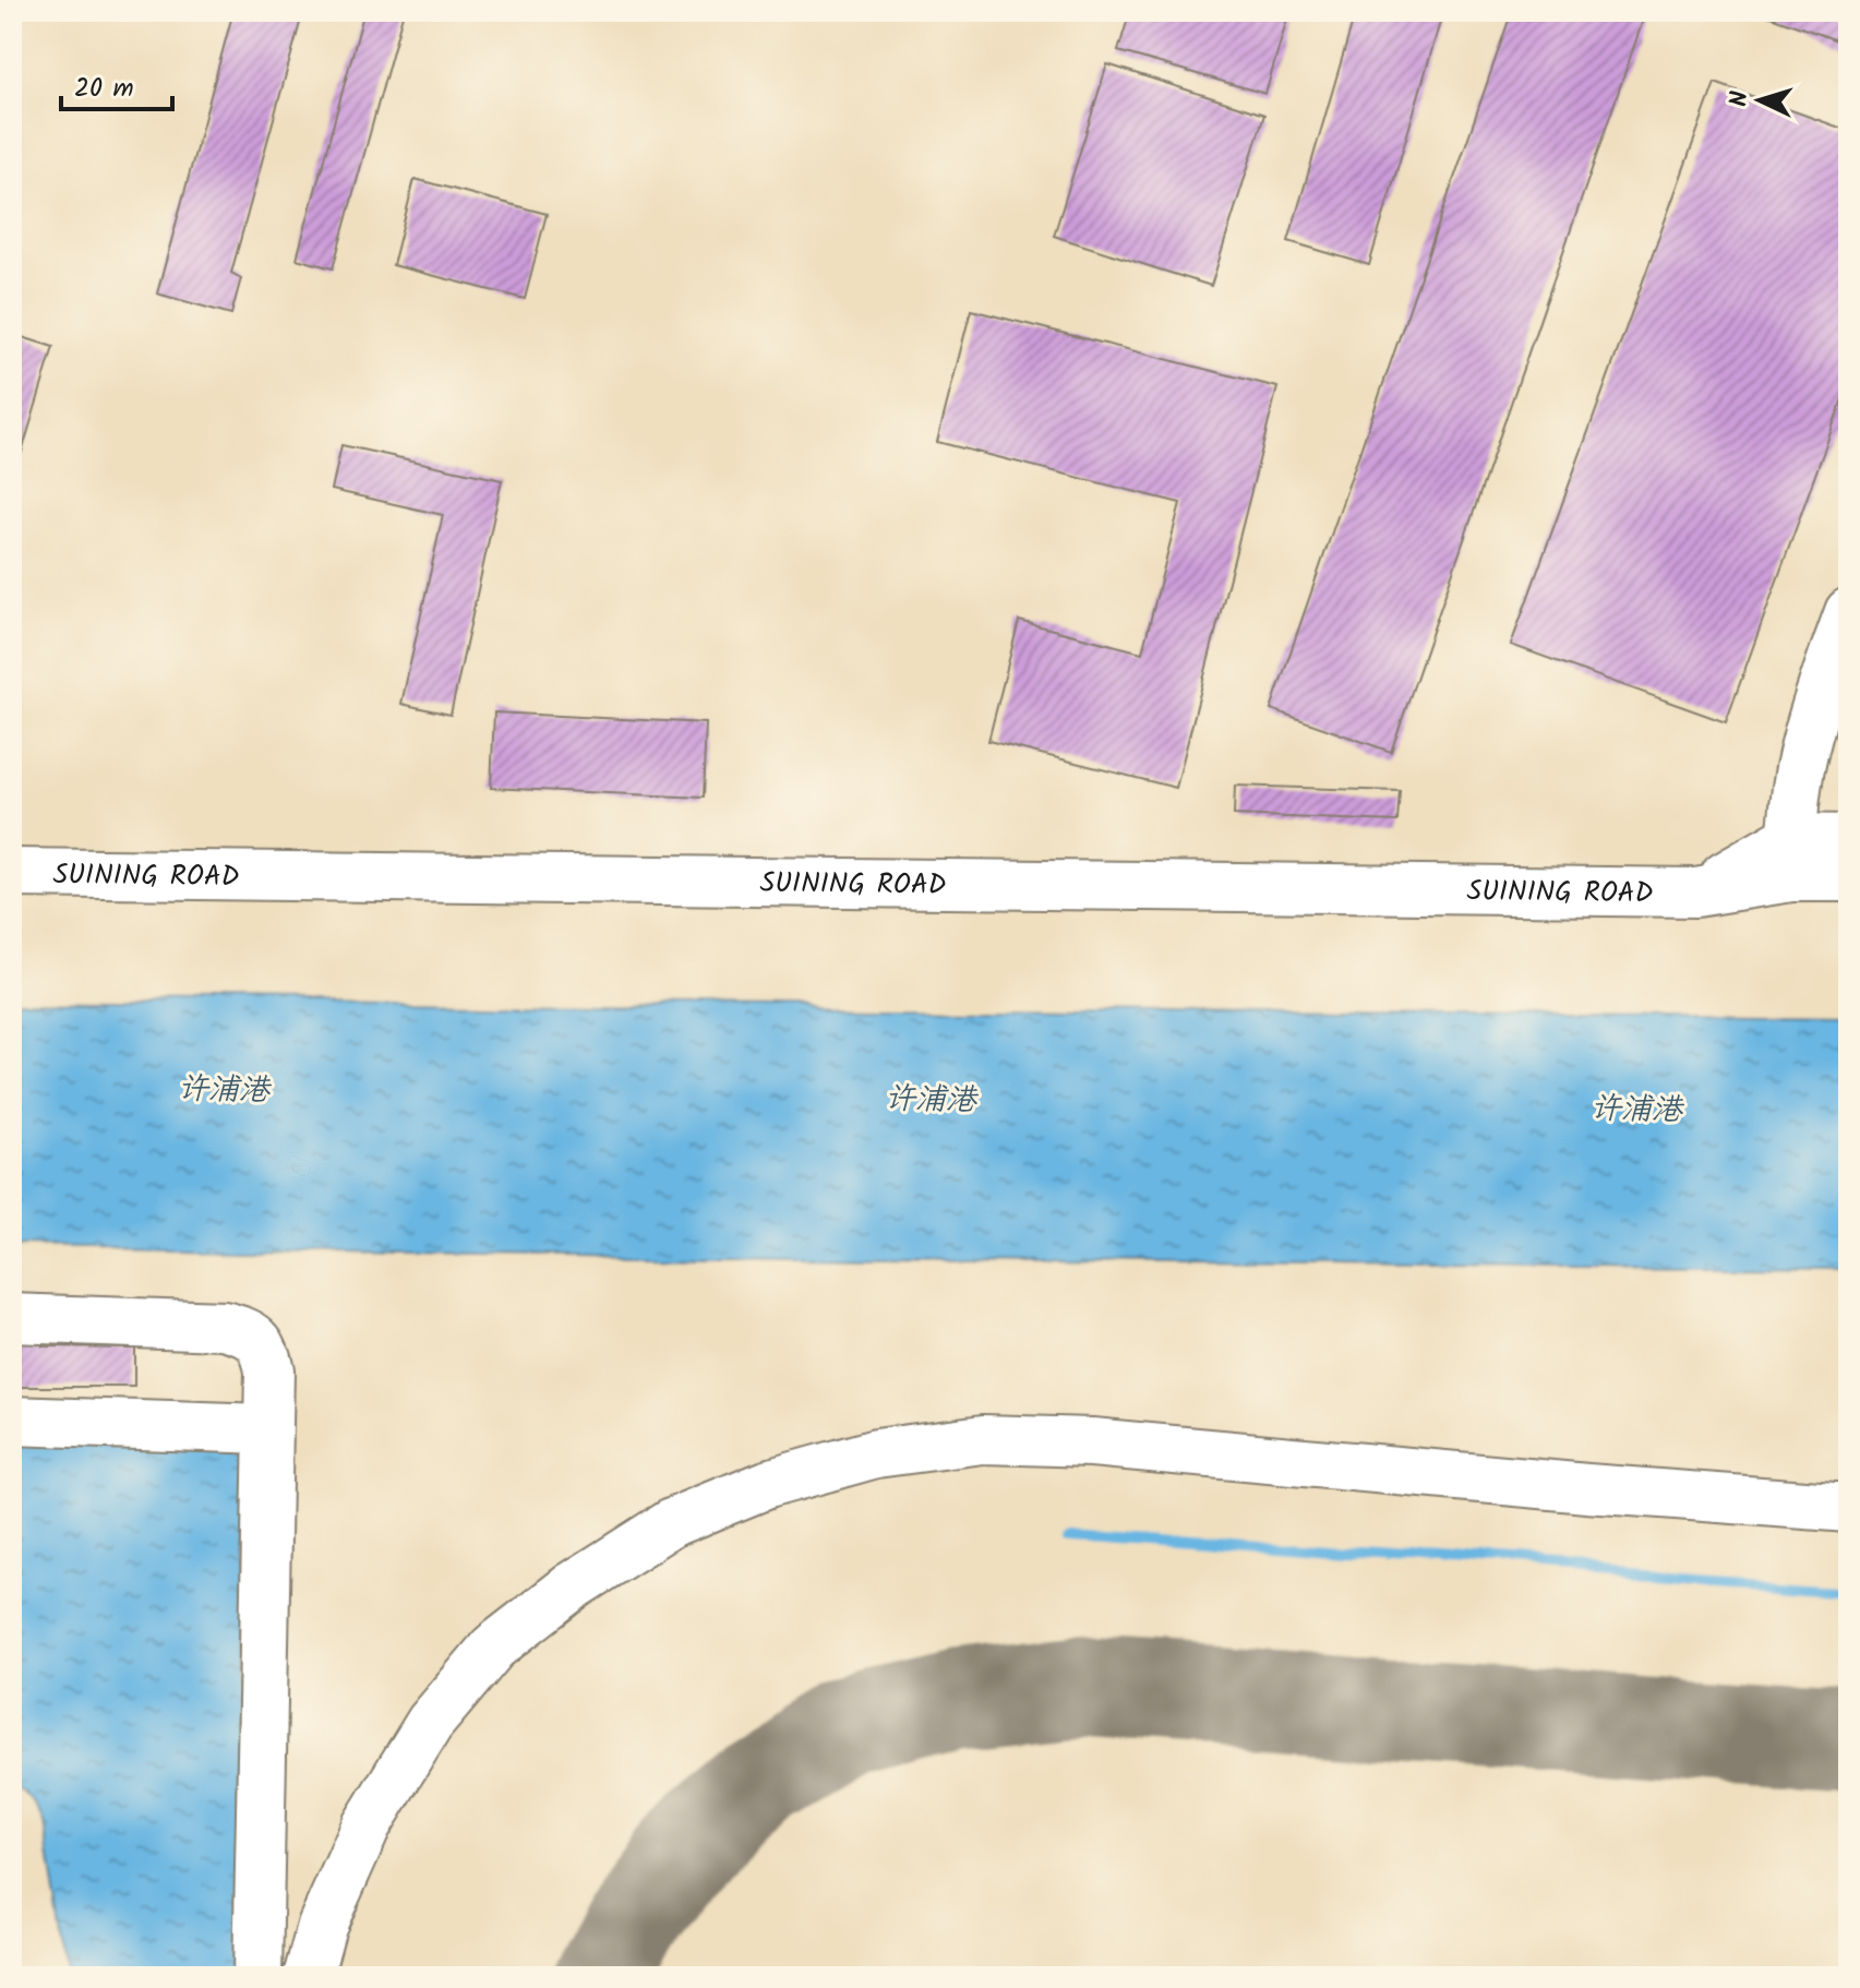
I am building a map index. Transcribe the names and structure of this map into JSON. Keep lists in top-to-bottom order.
{
  "streets": {
    "main road": ["SUINING ROAD"]
  },
  "water": ["许浦港"],
  "scale_bar": "20 m",
  "north": "left"
}
